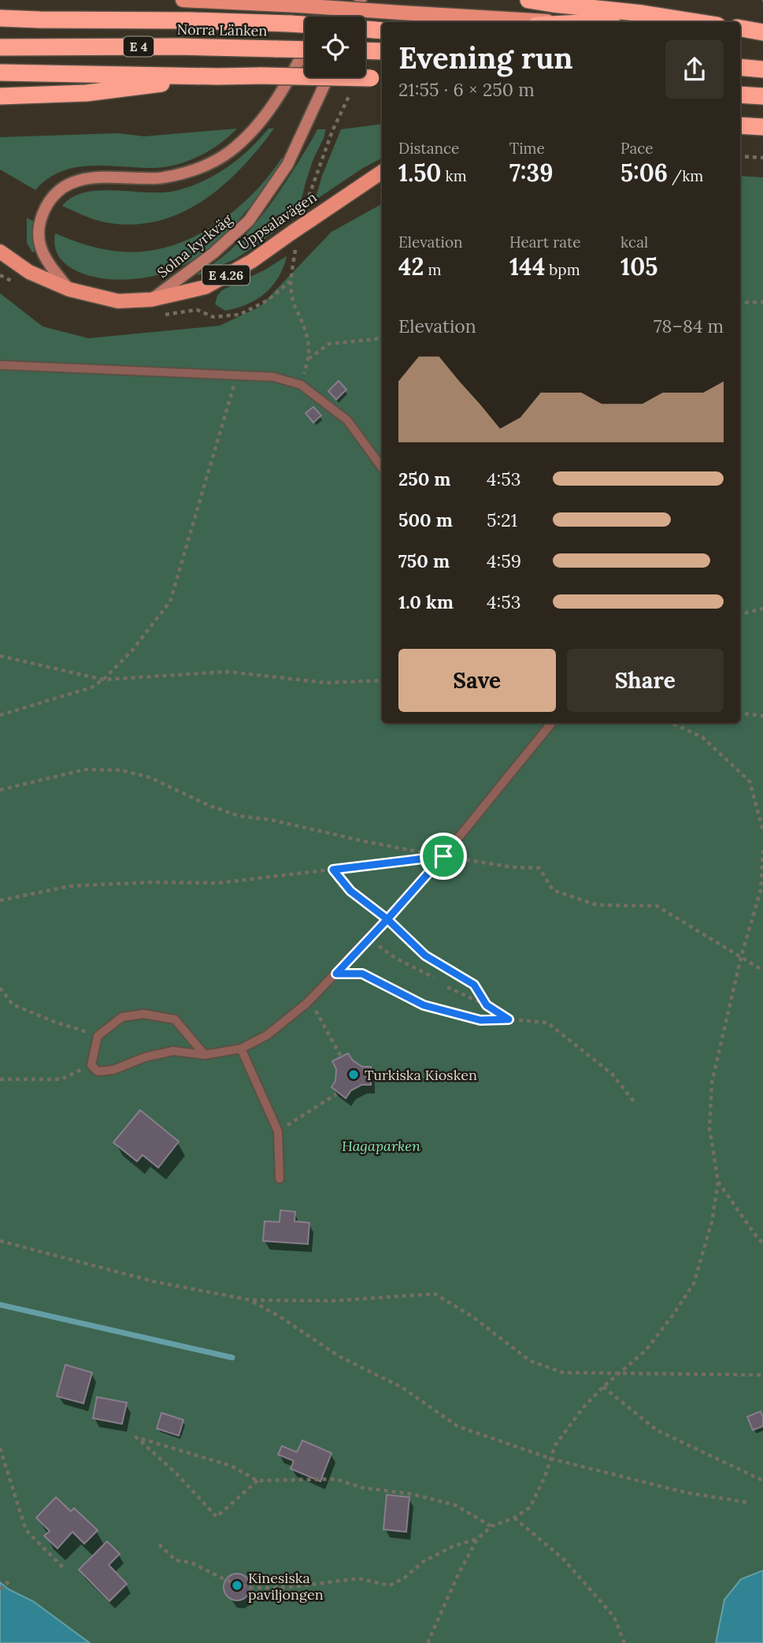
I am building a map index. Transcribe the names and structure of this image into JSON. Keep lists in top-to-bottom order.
{
  "streets": {
    "highway": ["Norra Länken", "E 4"],
    "main road": ["Uppsalavägen", "E 4.26"],
    "street": ["Solna kyrkväg"]
  },
  "crossings": [
    ["Uppsalavägen", "Solna kyrkväg"]
  ],
  "parks": ["Hagaparken"],
  "places": ["Turkiska Kiosken", "Kinesiska paviljongen"],
  "page": {
    "heading": ["Evening run", "21:55 · 6 × 250 m"],
    "stats": [
      ["Distance", "1.50 km"],
      ["Time", "7:39"],
      ["Pace", "5:06 /km"],
      ["Elevation", "42 m"],
      ["Heart rate", "144 bpm"],
      ["kcal", "105"]
    ],
    "chart": ["Elevation", "78–84 m"],
    "list": [
      {
        "name": "250 m",
        "note": "4:53"
      },
      {
        "name": "500 m",
        "note": "5:21"
      },
      {
        "name": "750 m",
        "note": "4:59"
      },
      {
        "name": "1.0 km",
        "note": "4:53"
      }
    ],
    "buttons": ["Save", "Share"]
  }
}
